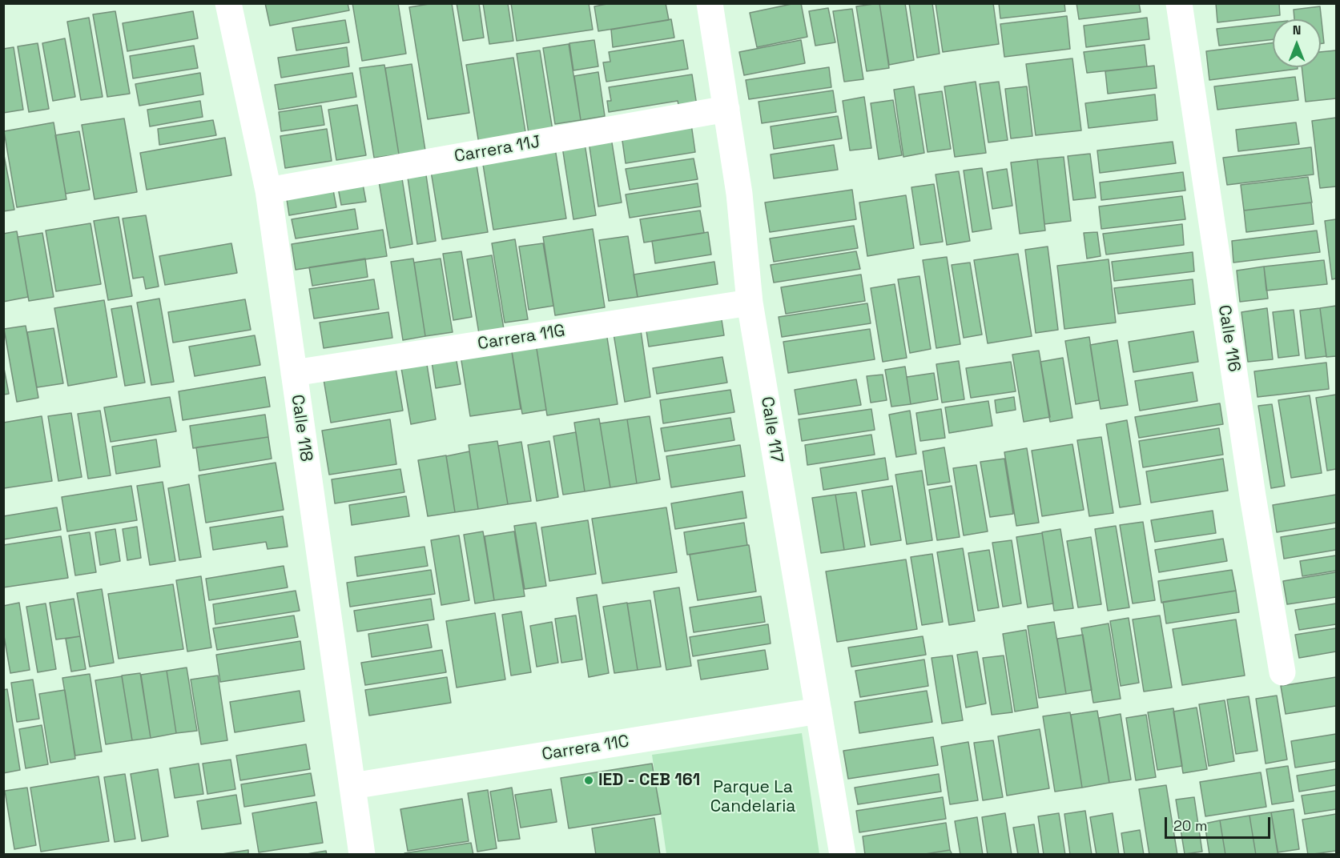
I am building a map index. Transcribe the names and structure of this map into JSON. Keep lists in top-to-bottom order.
{
  "streets": {
    "street": [
      "Carrera 11J",
      "Carrera 11G",
      "Calle 116",
      "Calle 118",
      "Calle 117",
      "Carrera 11C"
    ]
  },
  "crossings": [
    ["Carrera 11J", "Calle 118"],
    ["Carrera 11J", "Calle 117"],
    ["Carrera 11G", "Calle 118"],
    ["Carrera 11G", "Calle 117"],
    ["Calle 118", "Carrera 11C"],
    ["Calle 117", "Carrera 11C"]
  ],
  "parks": ["Parque La Candelaria"],
  "places": ["IED - CEB 161"],
  "scale_bar": "20 m",
  "north": "top"
}
